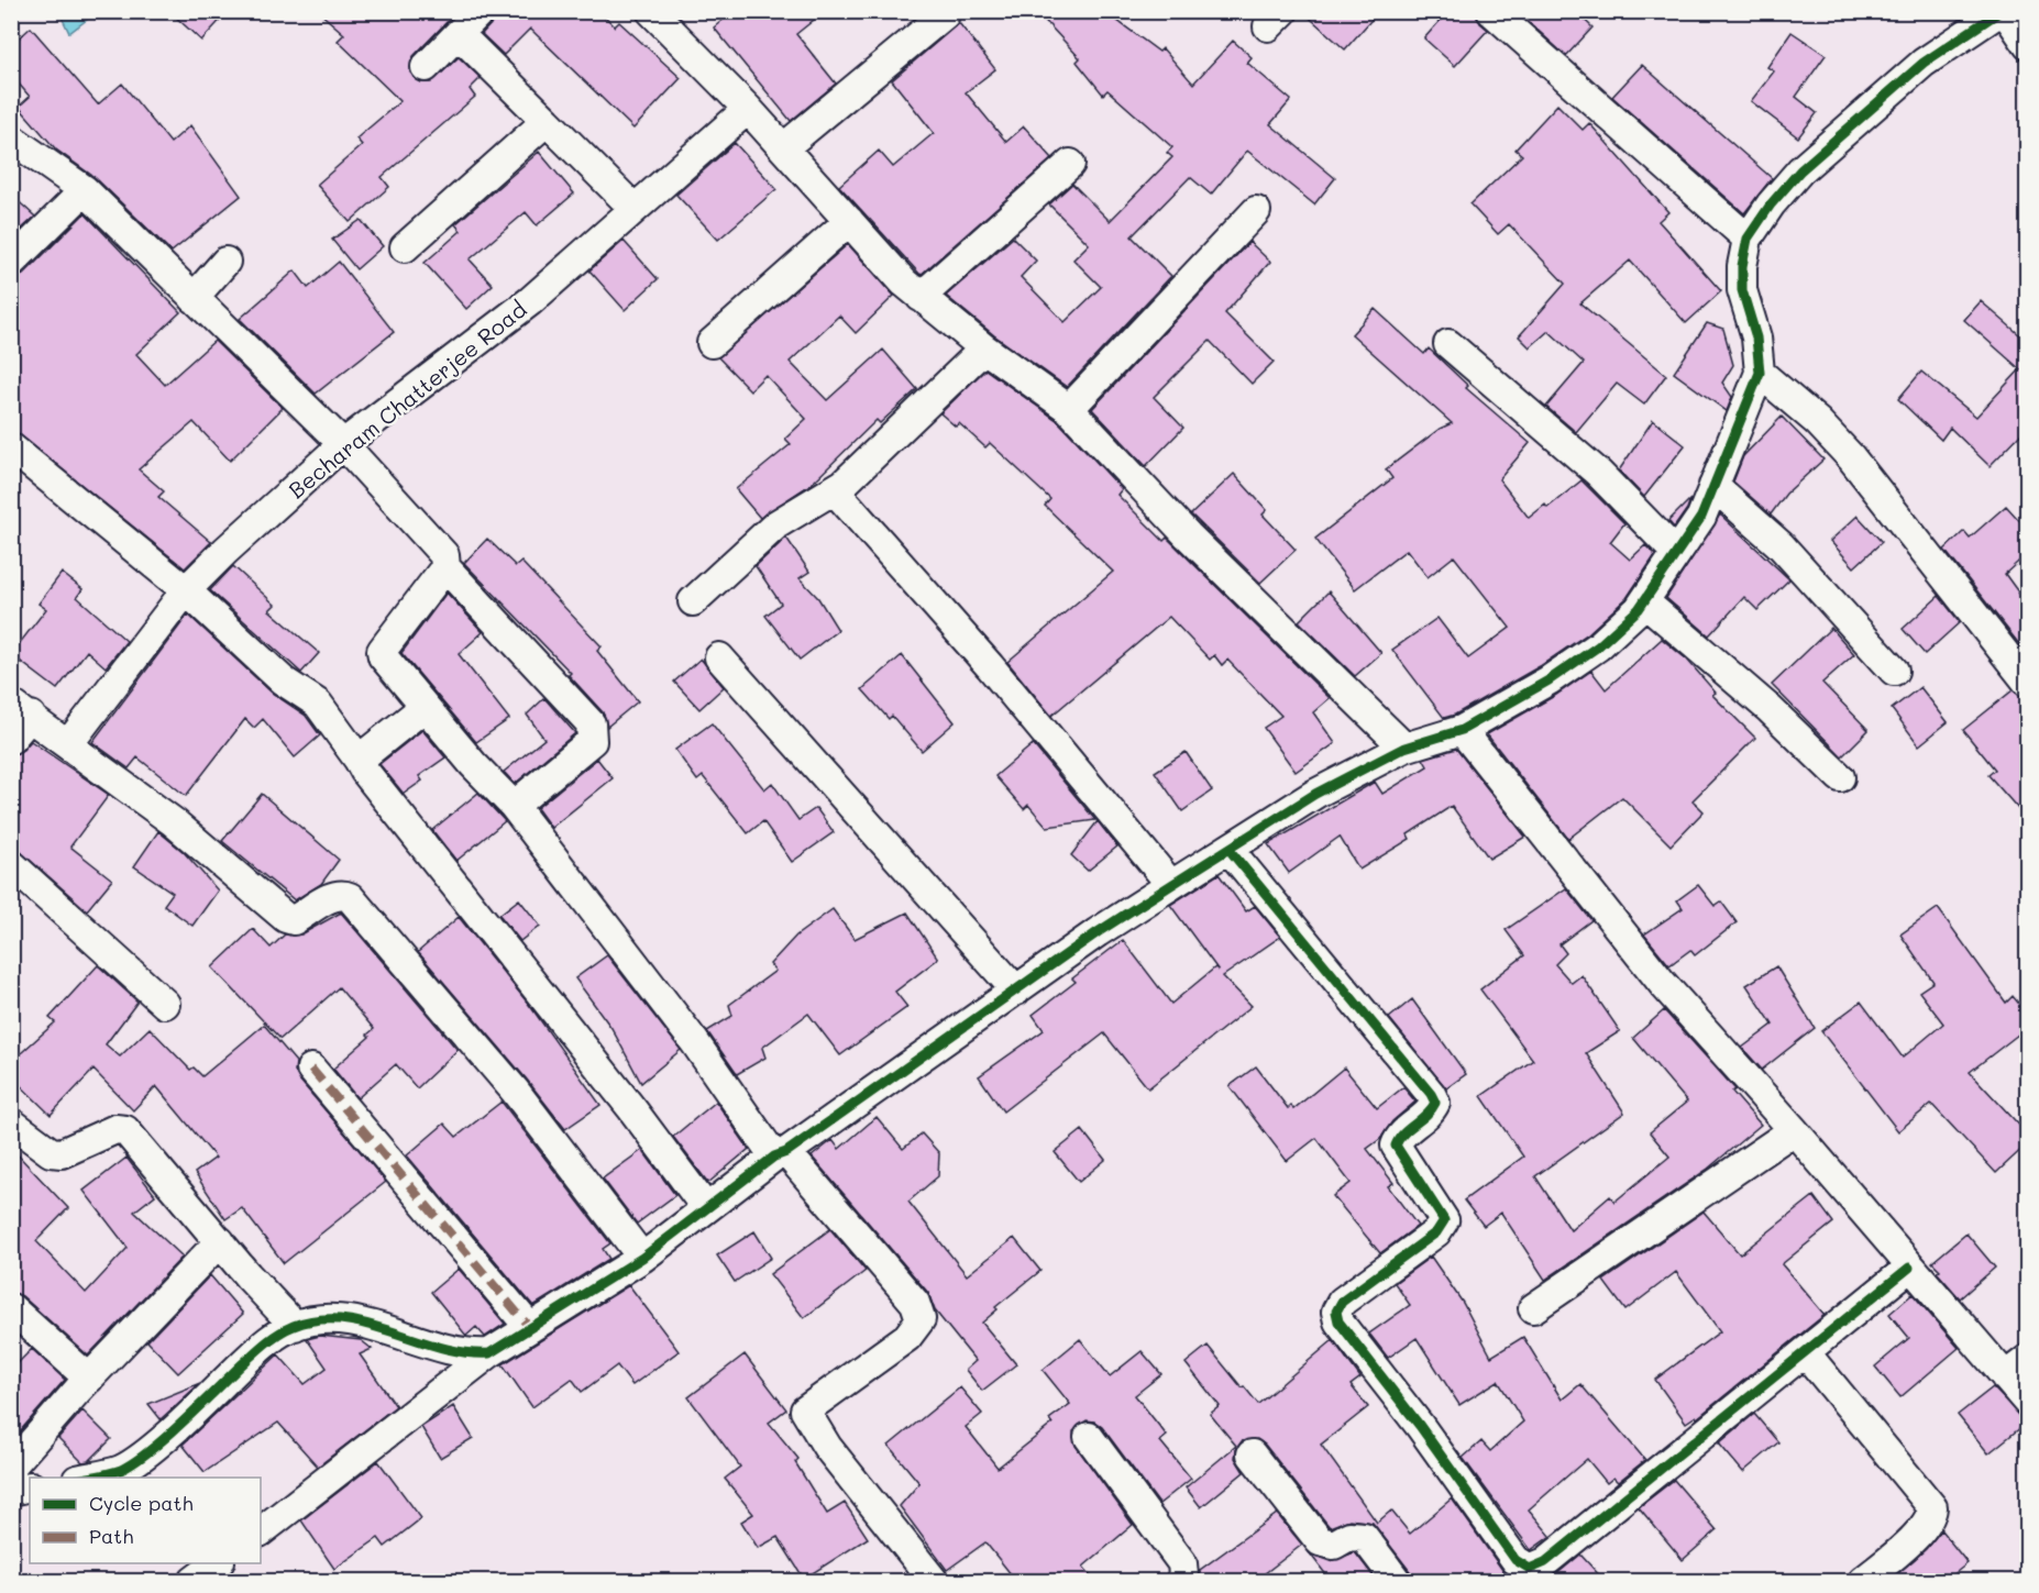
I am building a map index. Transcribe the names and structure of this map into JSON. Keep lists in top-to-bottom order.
{
  "streets": {
    "street": ["Becharam Chatterjee Road"]
  },
  "legend": ["Cycle path", "Path"]
}
